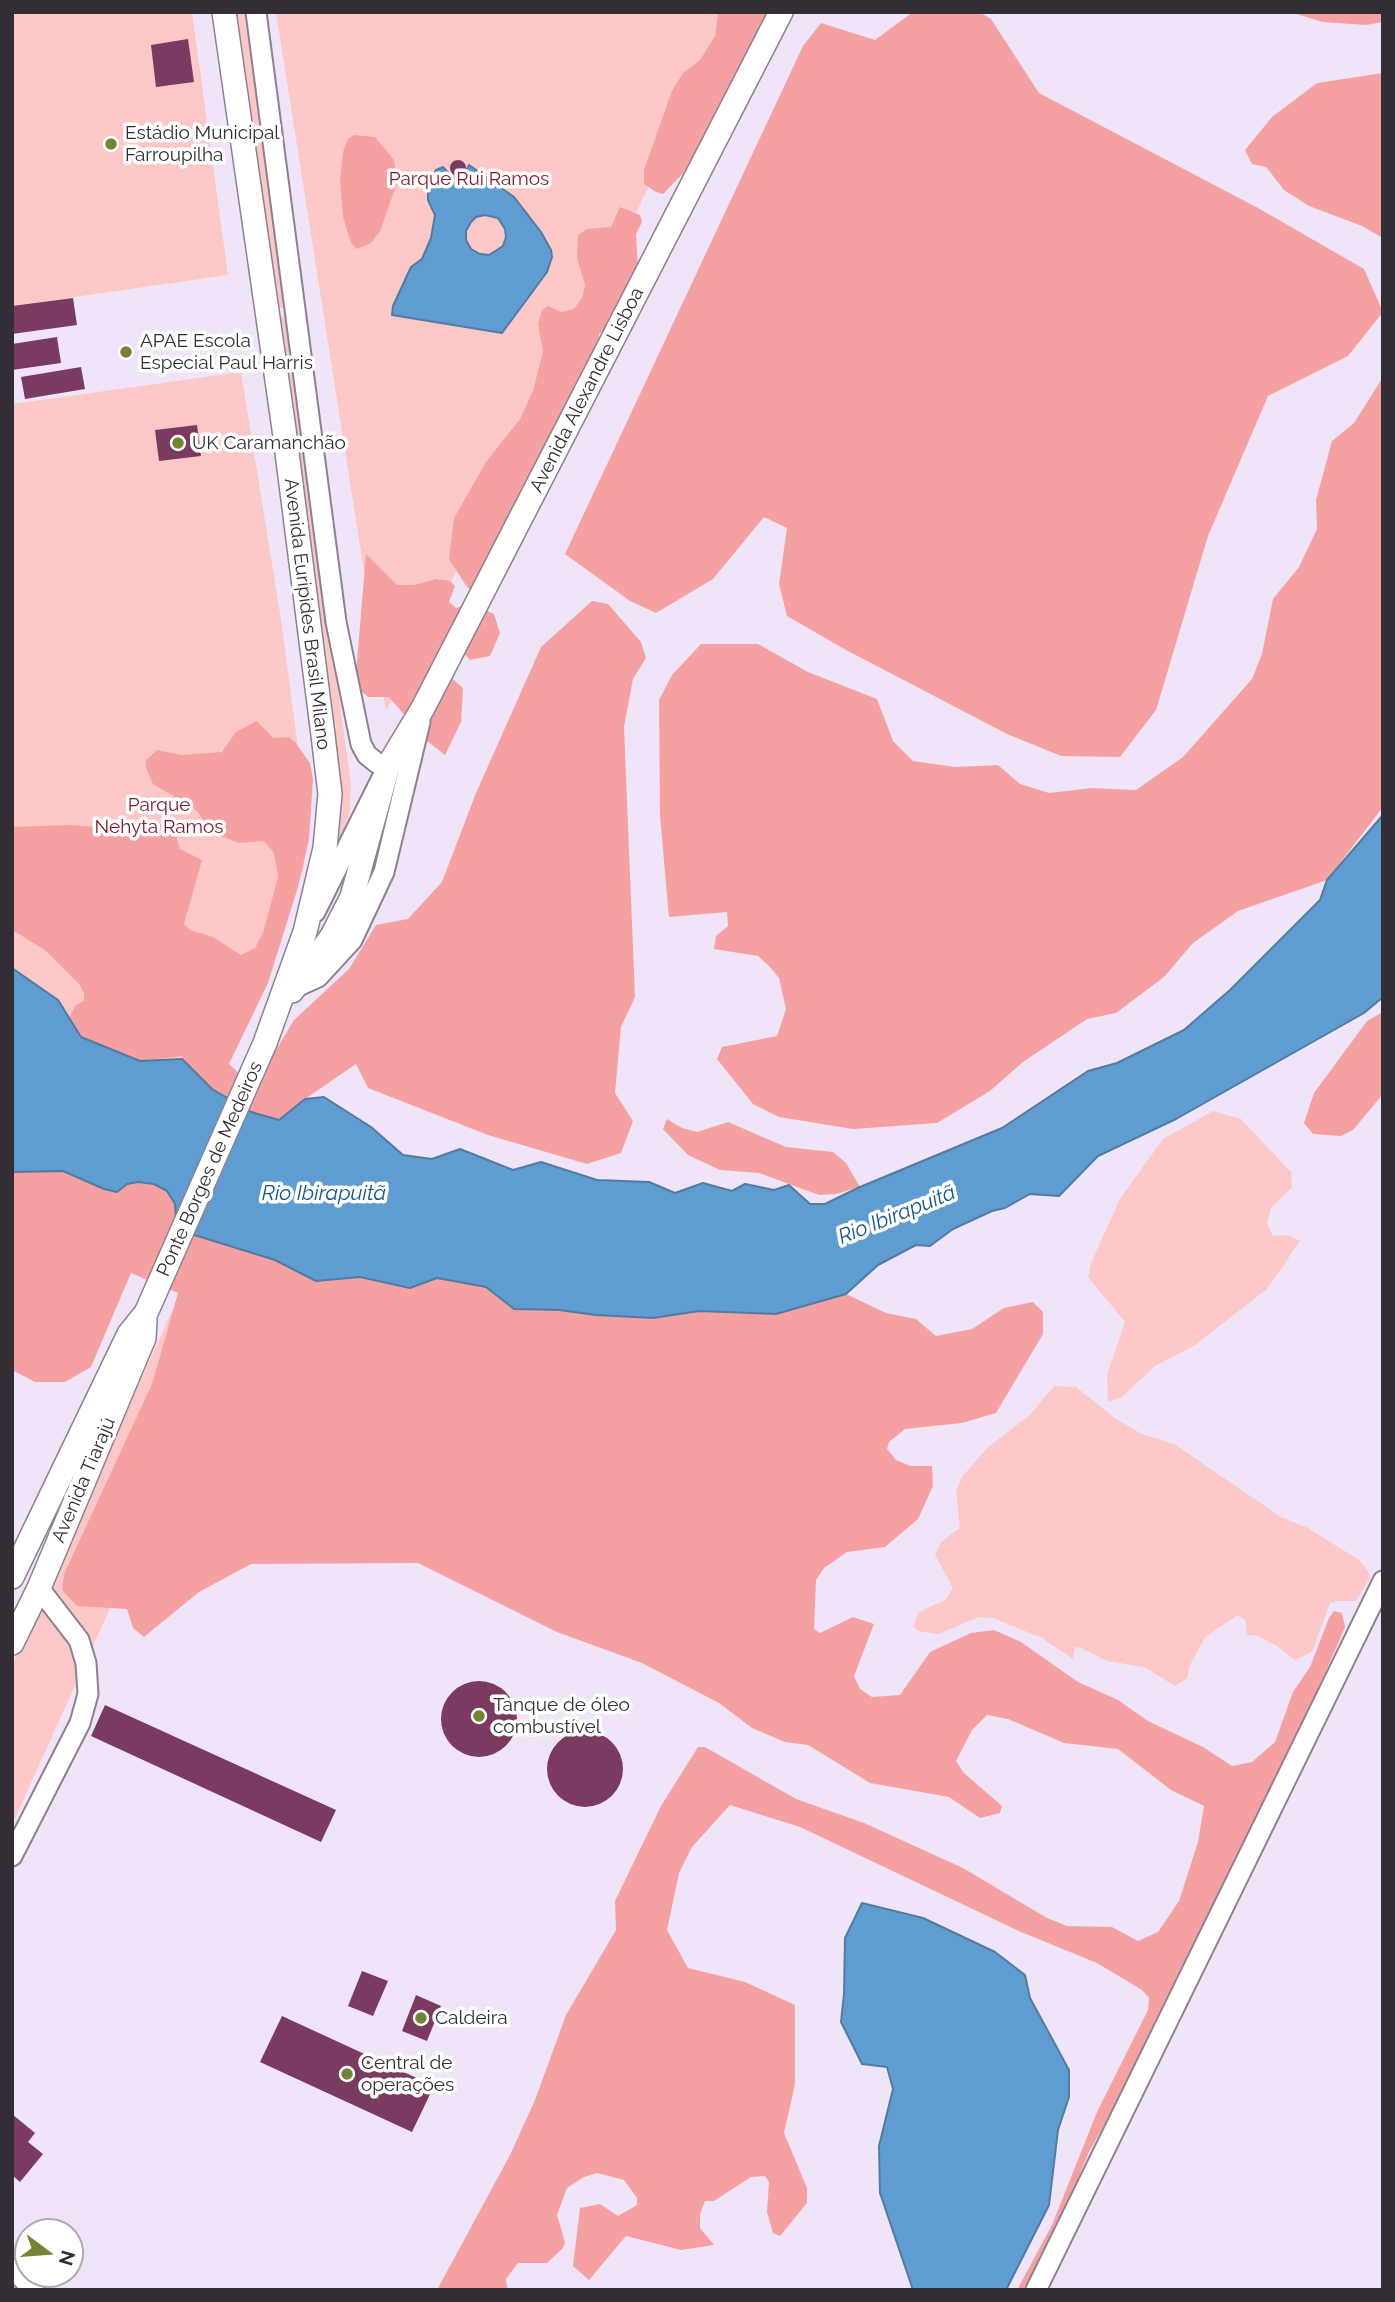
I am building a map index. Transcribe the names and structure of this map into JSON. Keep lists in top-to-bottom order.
{
  "streets": {
    "main road": [
      "Avenida Alexandre Lisboa",
      "Avenida Euripides Brasil Milano",
      "Ponte Borges de Medeiros",
      "Avenida Tiarajú"
    ]
  },
  "crossings": [
    ["Avenida Alexandre Lisboa", "Avenida Euripides Brasil Milano"],
    ["Avenida Euripides Brasil Milano", "Ponte Borges de Medeiros"],
    ["Ponte Borges de Medeiros", "Avenida Tiarajú"]
  ],
  "water": ["Rio Ibirapuitã"],
  "parks": ["Parque Rui Ramos", "Parque Nehyta Ramos"],
  "places": [
    "Estádio Municipal Farroupilha",
    "APAE Escola Especial Paul Harris",
    "UK Caramanchão",
    "Tanque de óleo combustível",
    "Caldeira",
    "Central de operações"
  ],
  "north": "right"
}
